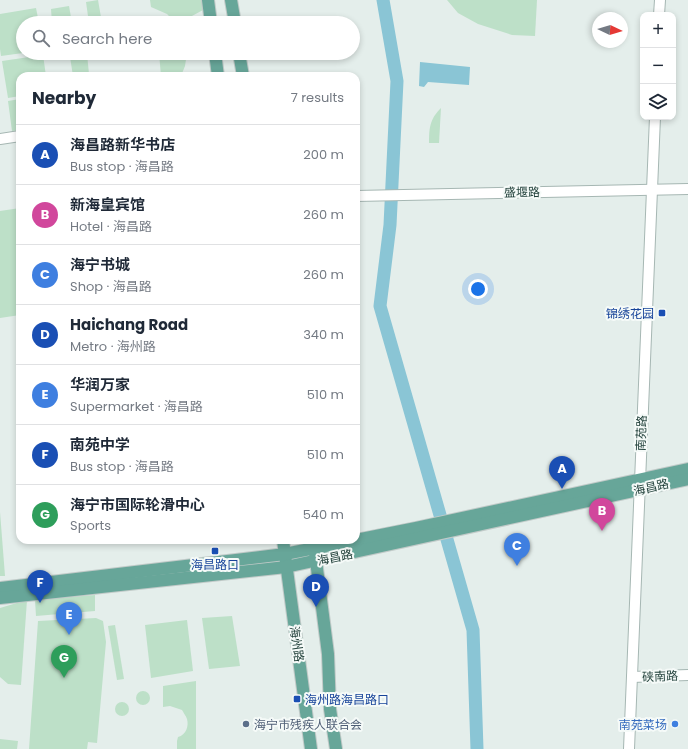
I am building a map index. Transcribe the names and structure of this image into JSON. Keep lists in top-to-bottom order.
{
  "streets": {
    "main road": ["海昌路", "海州路"],
    "street": ["盛堰路", "南苑路", "硖南路"]
  },
  "crossings": [
    ["盛堰路", "南苑路"],
    ["南苑路", "海昌路"],
    ["南苑路", "硖南路"],
    ["海昌路", "海州路"]
  ],
  "places": {
    "transit": ["锦绣花园", "海昌路口", "海州路海昌路口"],
    "other": ["海宁市残疾人联合会", "南苑菜场"]
  },
  "north": "right",
  "page": {
    "map_buttons": ["+", "−"],
    "search": "Search here",
    "heading": ["Nearby", "7 results"],
    "list": [
      {
        "mark": "A",
        "name": "海昌路新华书店",
        "note": "Bus stop · 海昌路",
        "value": "200 m"
      },
      {
        "mark": "B",
        "name": "新海皇宾馆",
        "note": "Hotel · 海昌路",
        "value": "260 m"
      },
      {
        "mark": "C",
        "name": "海宁书城",
        "note": "Shop · 海昌路",
        "value": "260 m"
      },
      {
        "mark": "D",
        "name": "Haichang Road",
        "note": "Metro · 海州路",
        "value": "340 m"
      },
      {
        "mark": "E",
        "name": "华润万家",
        "note": "Supermarket · 海昌路",
        "value": "510 m"
      },
      {
        "mark": "F",
        "name": "南苑中学",
        "note": "Bus stop · 海昌路",
        "value": "510 m"
      },
      {
        "mark": "G",
        "name": "海宁市国际轮滑中心",
        "note": "Sports",
        "value": "540 m"
      }
    ],
    "pins": [
      "A",
      "B",
      "C",
      "F",
      "D",
      "E",
      "G"
    ]
  }
}
